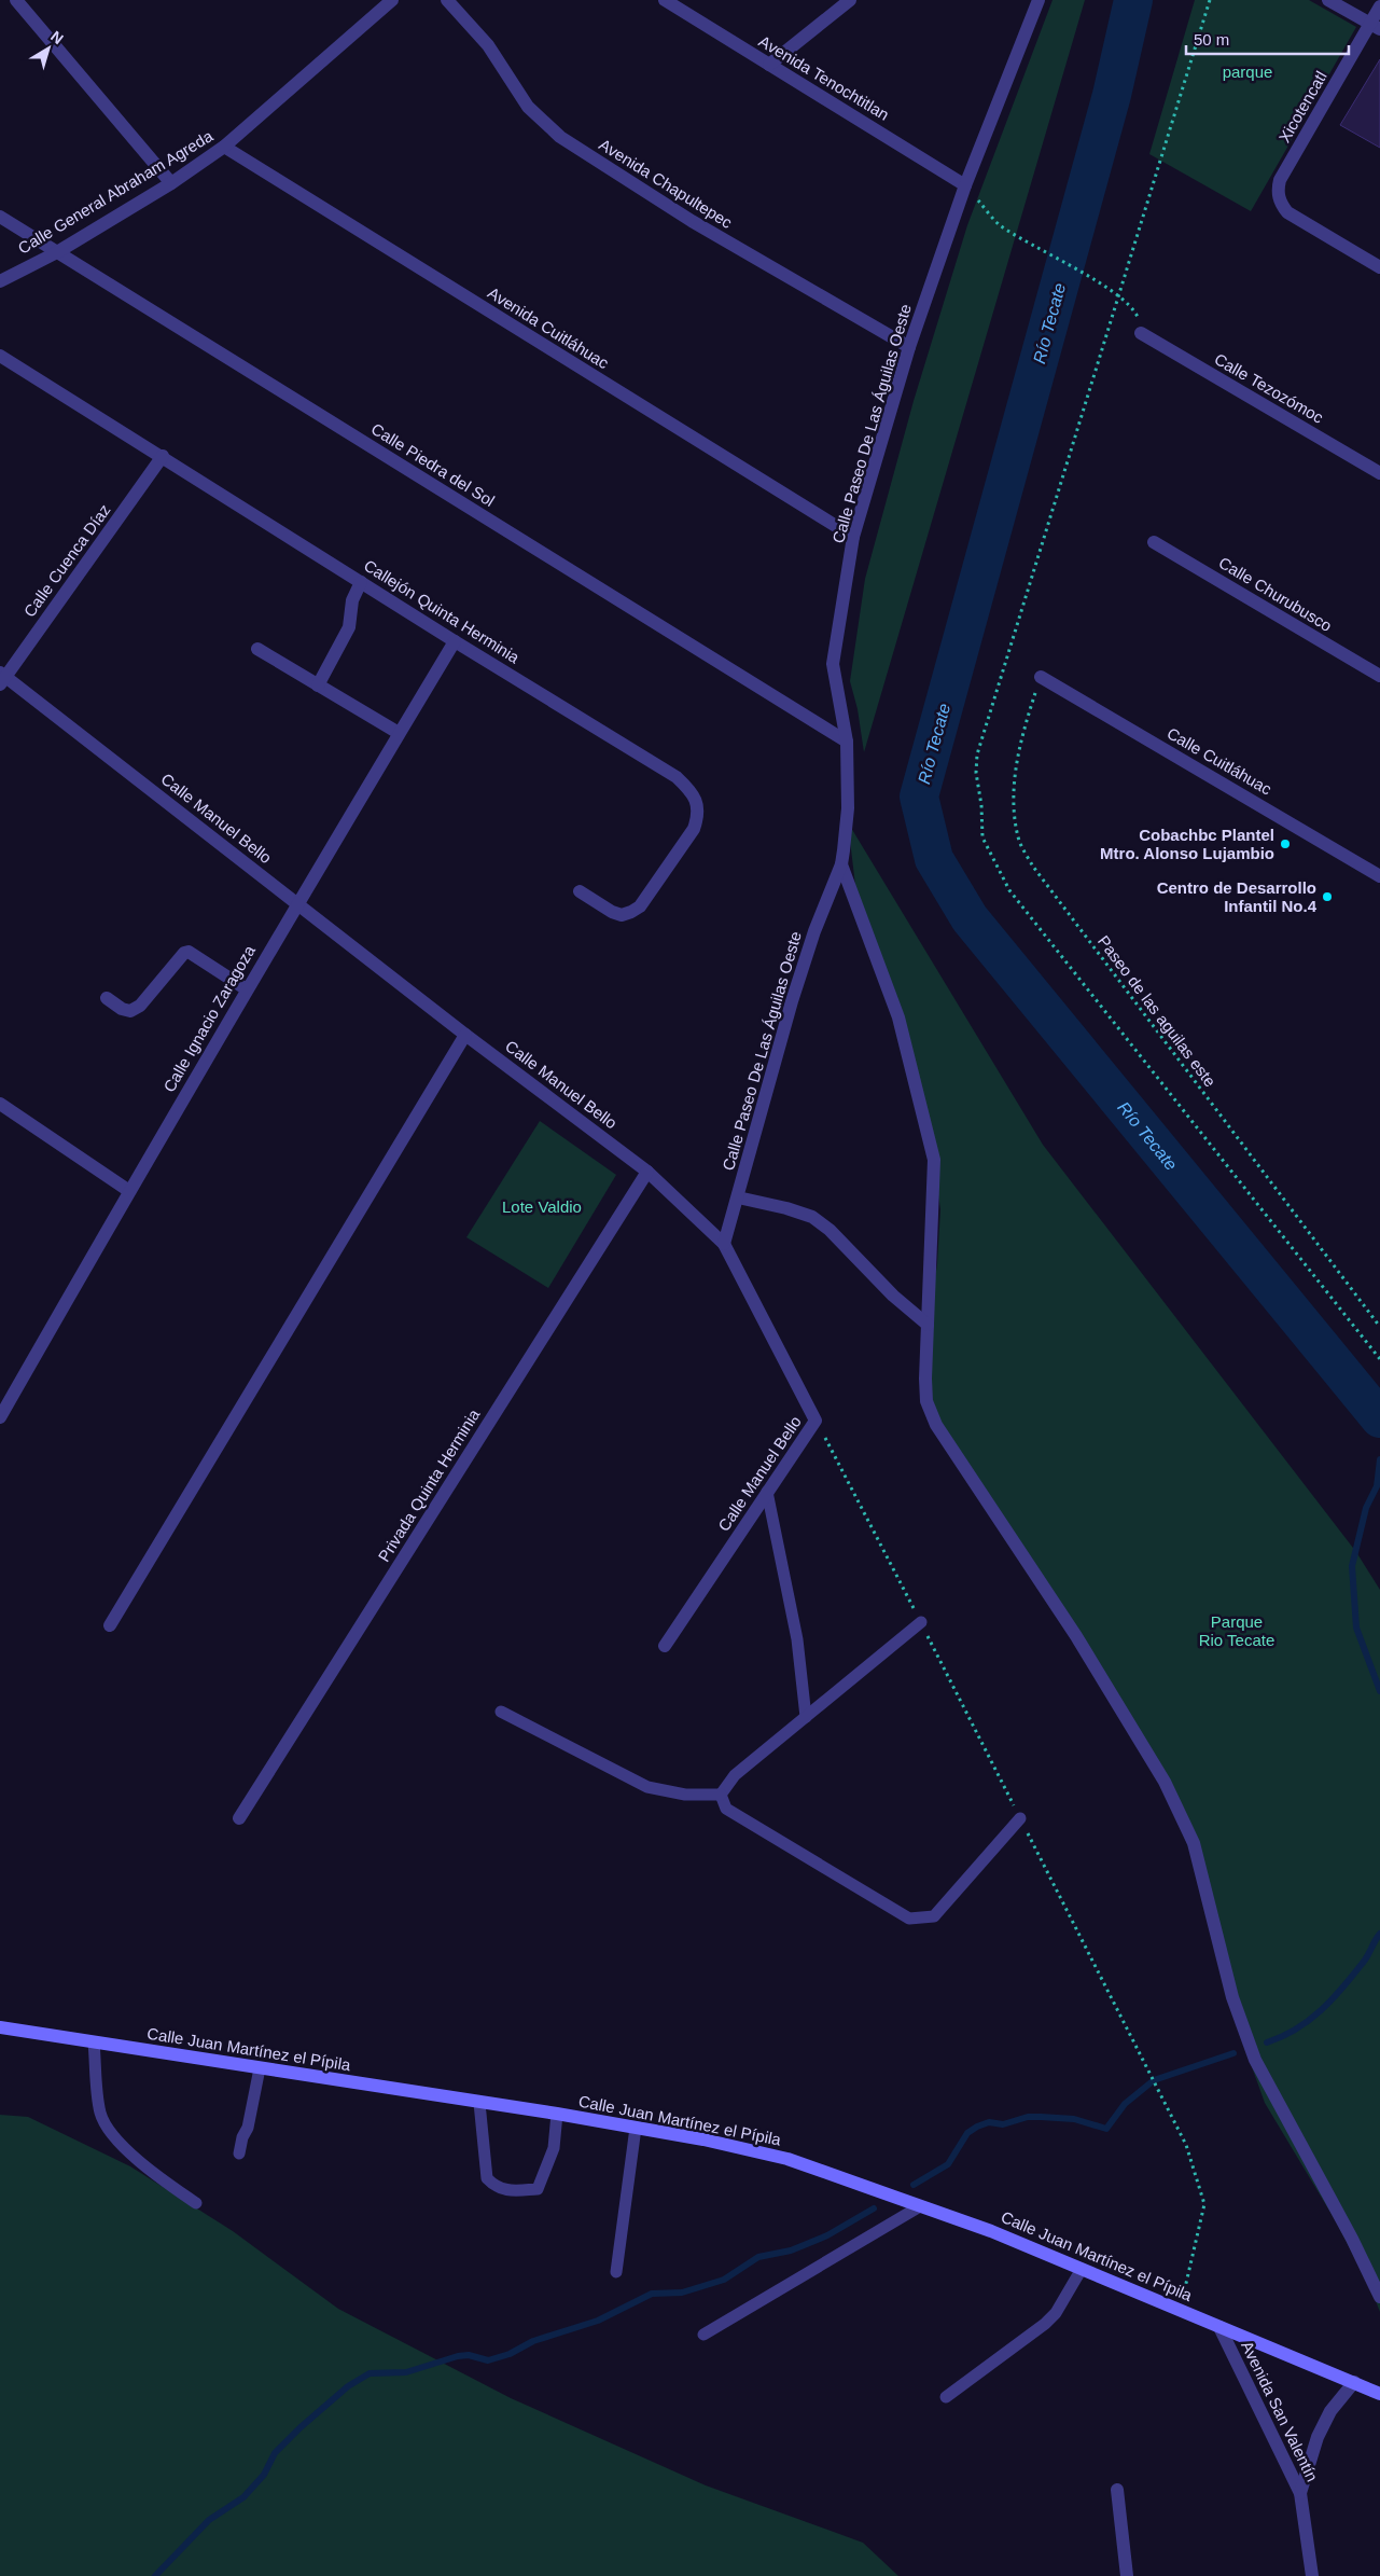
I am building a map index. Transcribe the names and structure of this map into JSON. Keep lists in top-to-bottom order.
{
  "streets": {
    "main road": ["Calle Juan Martínez el Pípila"],
    "street": [
      "Avenida Tenochtitlan",
      "Xicotencatl",
      "Avenida Chapultepec",
      "Calle General Abraham Agreda",
      "Avenida Cuitláhuac",
      "Calle Tezozómoc",
      "Calle Paseo De Las Águilas Oeste",
      "Calle Piedra del Sol",
      "Calle Cuenca Díaz",
      "Calle Churubusco",
      "Callejón Quinta Herminia",
      "Calle Cuitláhuac",
      "Calle Manuel Bello",
      "Calle Ignacio Zaragoza",
      "Privada Quinta Herminia",
      "Avenida San Valentín"
    ],
    "path": ["Paseo de las aguilas este"]
  },
  "crossings": [
    ["Avenida Tenochtitlan", "Calle Paseo De Las Águilas Oeste"],
    ["Avenida Chapultepec", "Calle Paseo De Las Águilas Oeste"],
    ["Calle General Abraham Agreda", "Avenida Cuitláhuac"],
    ["Calle General Abraham Agreda", "Calle Piedra del Sol"],
    ["Avenida Cuitláhuac", "Calle Paseo De Las Águilas Oeste"],
    ["Calle Paseo De Las Águilas Oeste", "Calle Piedra del Sol"],
    ["Calle Paseo De Las Águilas Oeste", "Calle Manuel Bello"],
    ["Calle Cuenca Díaz", "Callejón Quinta Herminia"],
    ["Calle Cuenca Díaz", "Calle Manuel Bello"],
    ["Callejón Quinta Herminia", "Calle Ignacio Zaragoza"],
    ["Calle Cuitláhuac", "Paseo de las aguilas este"],
    ["Calle Manuel Bello", "Calle Ignacio Zaragoza"],
    ["Calle Manuel Bello", "Privada Quinta Herminia"],
    ["Calle Juan Martínez el Pípila", "Avenida San Valentín"]
  ],
  "water": ["Río Tecate"],
  "parks": ["parque", "Lote Valdio", "Parque Rio Tecate"],
  "places": ["Cobachbc Plantel Mtro. Alonso Lujambio", "Centro de Desarrollo Infantil No.4"],
  "scale_bar": "50 m",
  "north": "top right"
}
